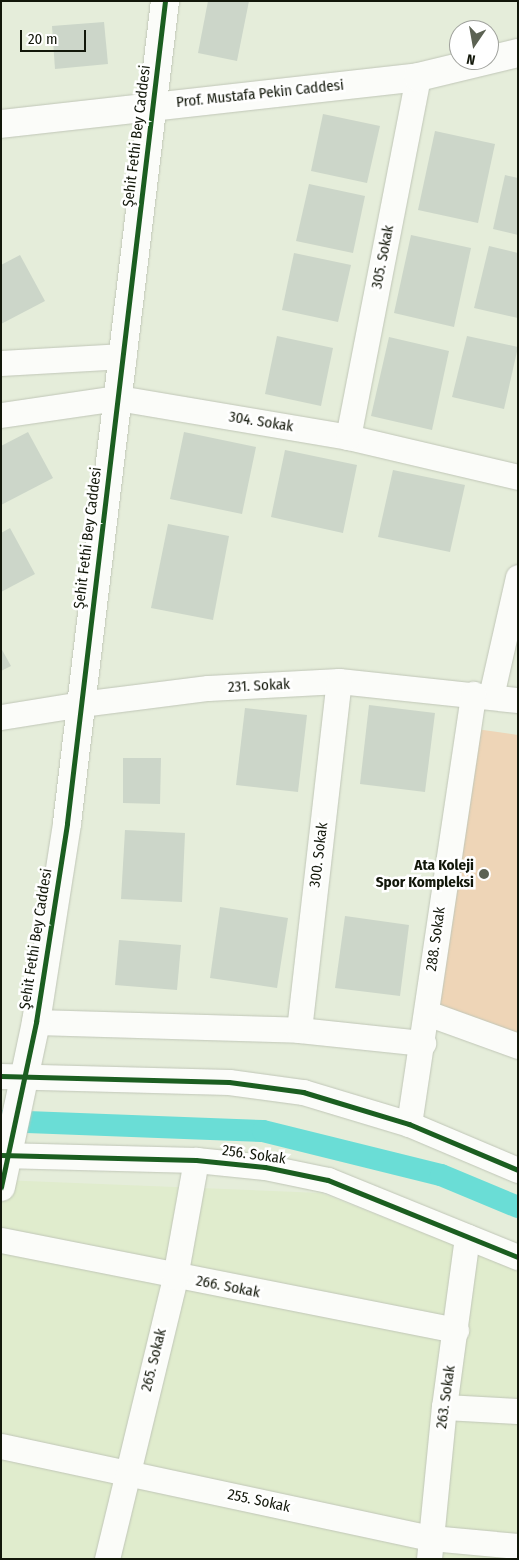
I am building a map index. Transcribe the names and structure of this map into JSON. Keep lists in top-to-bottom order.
{
  "streets": {
    "street": [
      "Prof. Mustafa Pekin Caddesi",
      "Şehit Fethi Bey Caddesi",
      "305. Sokak",
      "304. Sokak",
      "231. Sokak",
      "300. Sokak",
      "288. Sokak",
      "256. Sokak",
      "266. Sokak",
      "265. Sokak",
      "263. Sokak",
      "255. Sokak"
    ]
  },
  "crossings": [
    ["Prof. Mustafa Pekin Caddesi", "Şehit Fethi Bey Caddesi"],
    ["Prof. Mustafa Pekin Caddesi", "305. Sokak"],
    ["Şehit Fethi Bey Caddesi", "304. Sokak"],
    ["Şehit Fethi Bey Caddesi", "231. Sokak"],
    ["Şehit Fethi Bey Caddesi", "256. Sokak"],
    ["305. Sokak", "304. Sokak"],
    ["231. Sokak", "300. Sokak"],
    ["231. Sokak", "288. Sokak"],
    ["256. Sokak", "265. Sokak"],
    ["256. Sokak", "263. Sokak"],
    ["266. Sokak", "265. Sokak"],
    ["266. Sokak", "263. Sokak"],
    ["265. Sokak", "255. Sokak"],
    ["263. Sokak", "255. Sokak"]
  ],
  "places": ["Ata Koleji Spor Kompleksi"],
  "scale_bar": "20 m",
  "north": "bottom"
}
